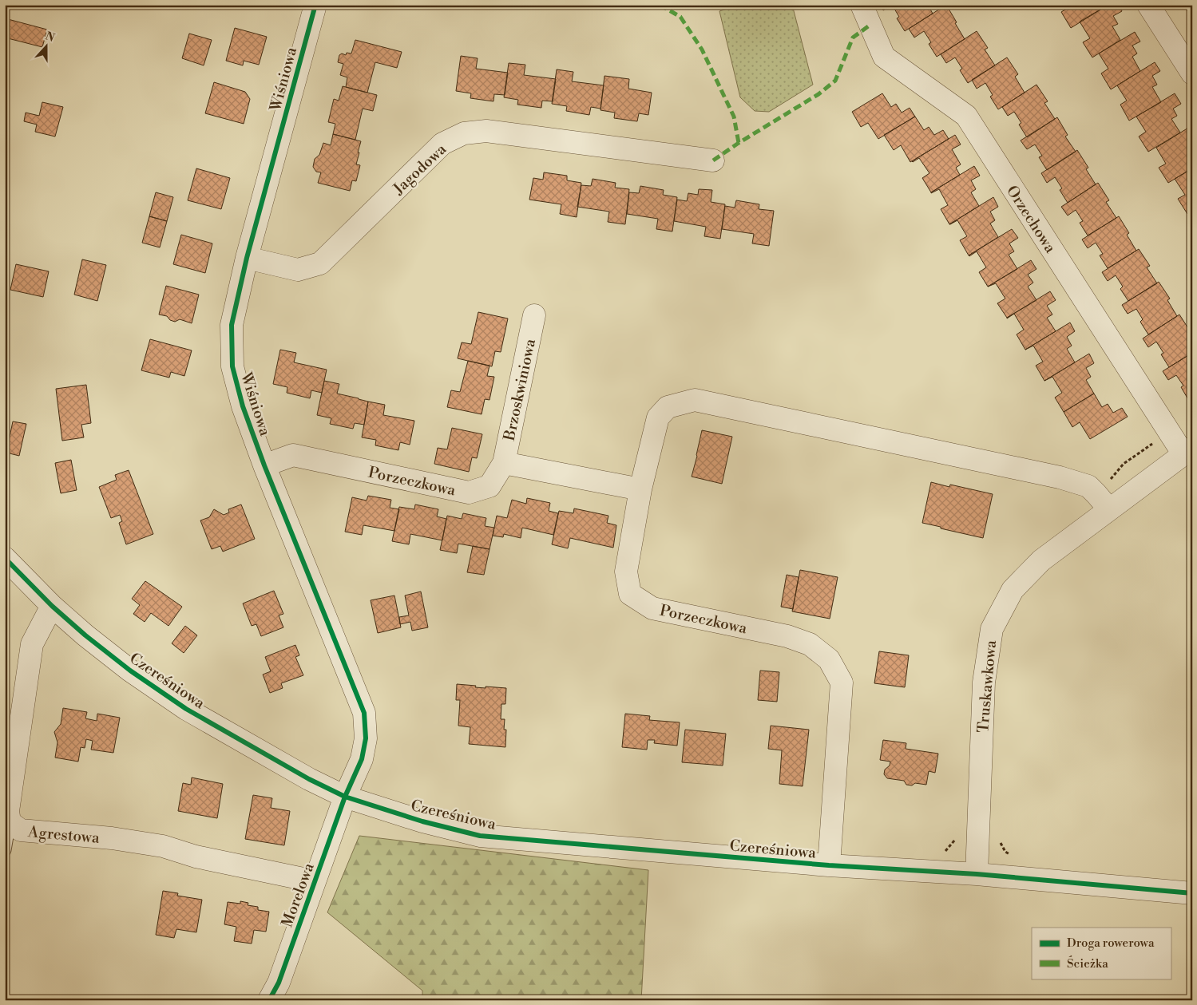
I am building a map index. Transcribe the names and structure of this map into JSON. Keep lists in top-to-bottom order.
{
  "streets": {
    "street": [
      "Wiśniowa",
      "Jagodowa",
      "Orzechowa",
      "Brzoskwiniowa",
      "Porzeczkowa",
      "Czereśniowa",
      "Truskawkowa",
      "Agrestowa",
      "Morelowa"
    ]
  },
  "crossings": [
    ["Wiśniowa", "Jagodowa"],
    ["Wiśniowa", "Porzeczkowa"],
    ["Wiśniowa", "Czereśniowa"],
    ["Wiśniowa", "Morelowa"],
    ["Orzechowa", "Truskawkowa"],
    ["Brzoskwiniowa", "Porzeczkowa"],
    ["Porzeczkowa", "Czereśniowa"],
    ["Czereśniowa", "Truskawkowa"],
    ["Czereśniowa", "Agrestowa"],
    ["Czereśniowa", "Morelowa"],
    ["Agrestowa", "Morelowa"]
  ],
  "legend": ["Droga rowerowa", "Ścieżka"],
  "north": "top"
}
